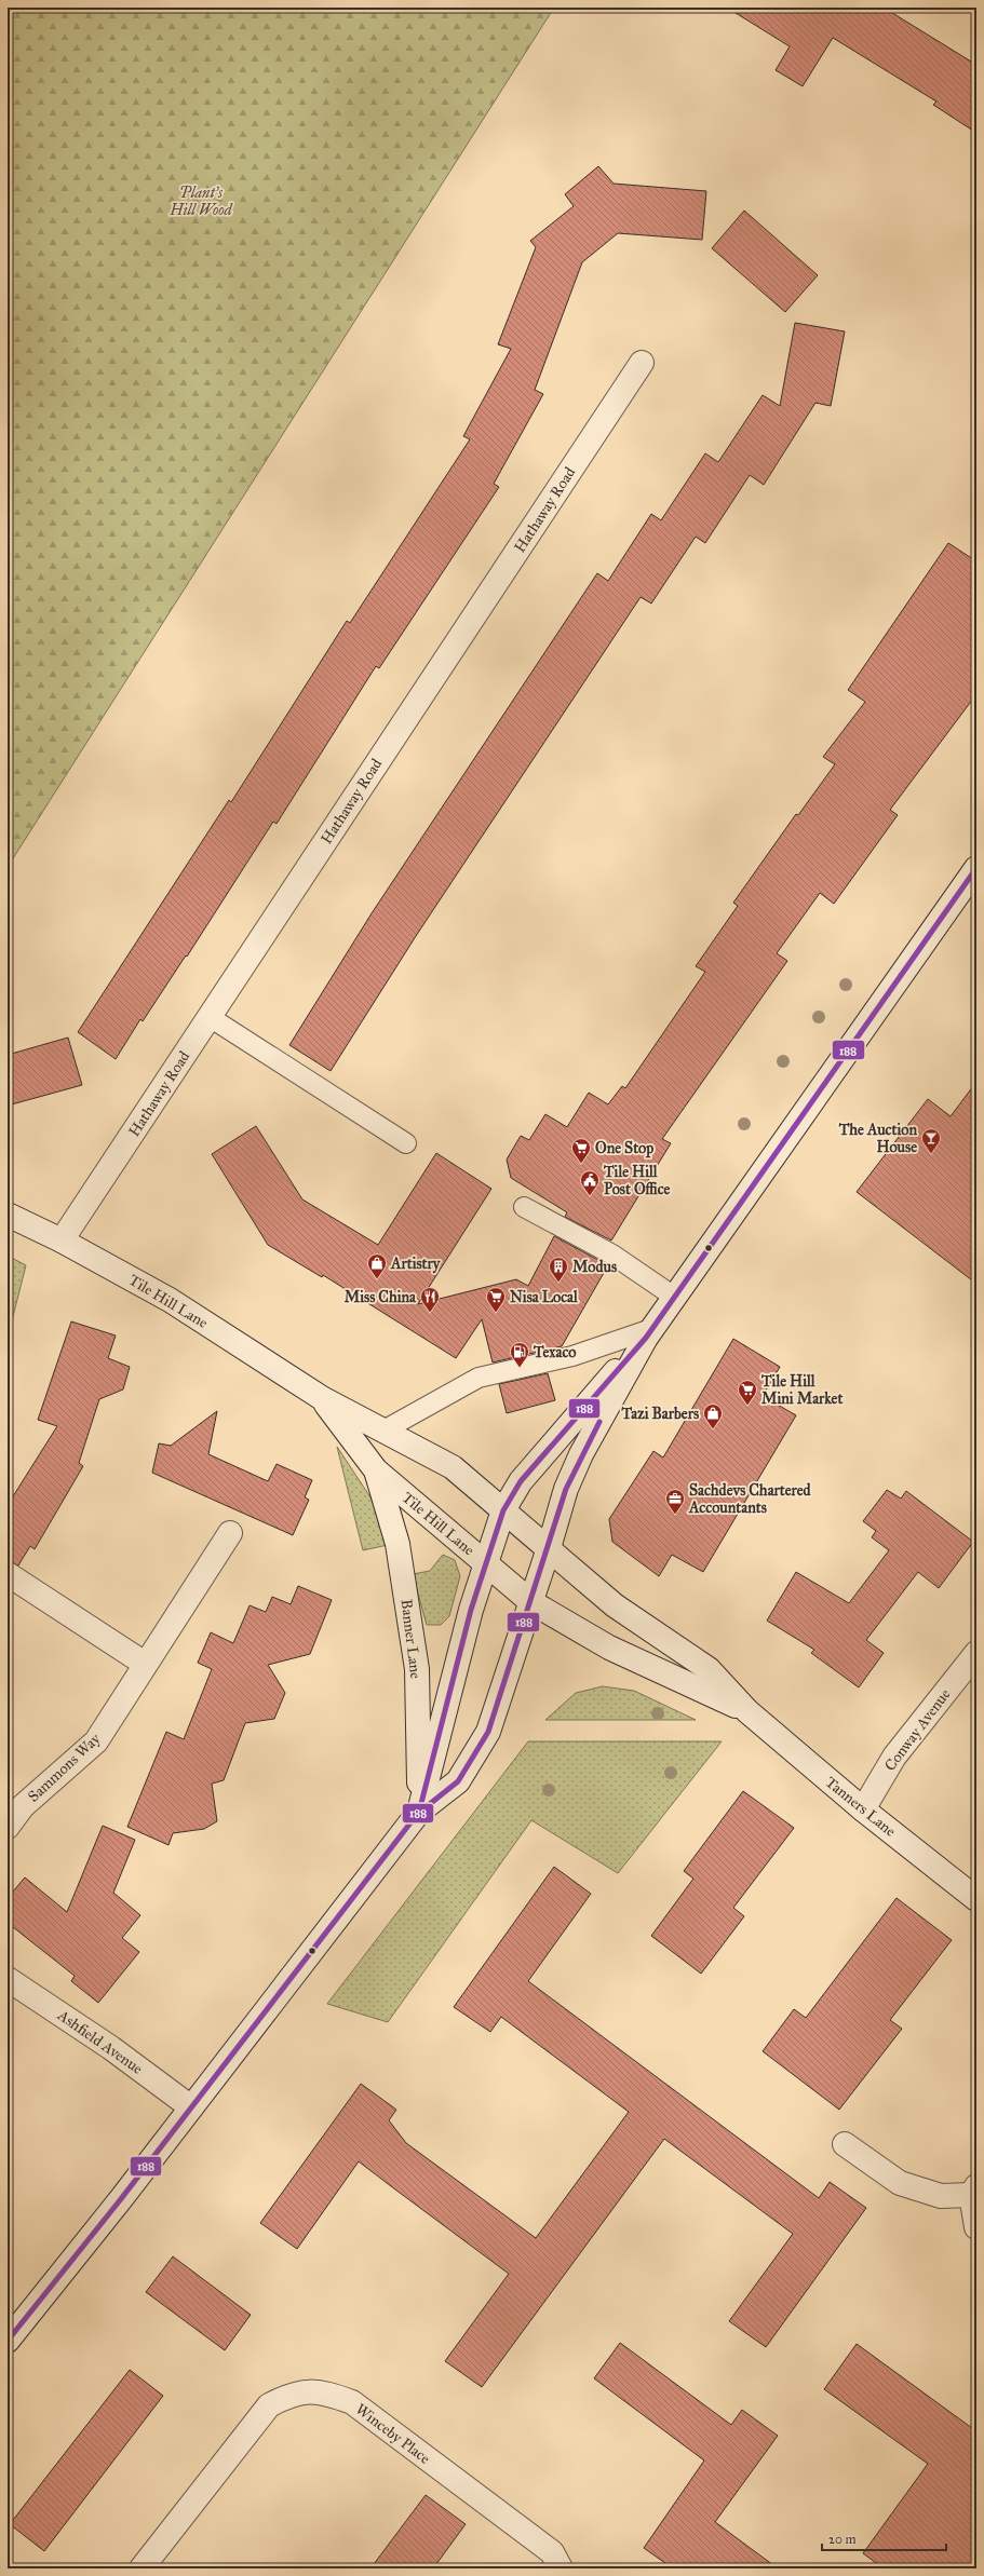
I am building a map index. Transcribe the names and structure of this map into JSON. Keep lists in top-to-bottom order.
{
  "streets": {
    "street": [
      "Hathaway Road",
      "Tile Hill Lane",
      "Banner Lane",
      "Conway Avenue",
      "Sammons Way",
      "Tanners Lane",
      "Ashfield Avenue",
      "Winceby Place"
    ]
  },
  "crossings": [
    ["Hathaway Road", "Tile Hill Lane"],
    ["Tile Hill Lane", "Banner Lane"],
    ["Tile Hill Lane", "Tanners Lane"],
    ["Conway Avenue", "Tanners Lane"]
  ],
  "parks": ["Plant's Hill Wood"],
  "places": {
    "bar": ["The Auction House"],
    "supermarket": ["One Stop", "Nisa Local", "Tile Hill Mini Market"],
    "public building": ["Tile Hill Post Office"],
    "shop": ["Artistry", "Tazi Barbers"],
    "building": ["Modus"],
    "restaurant": ["Miss China"],
    "fuel station": ["Texaco"],
    "office": ["Sachdevs Chartered Accountants"]
  },
  "lines": ["transit line 188"],
  "scale_bar": "20 m"
}
